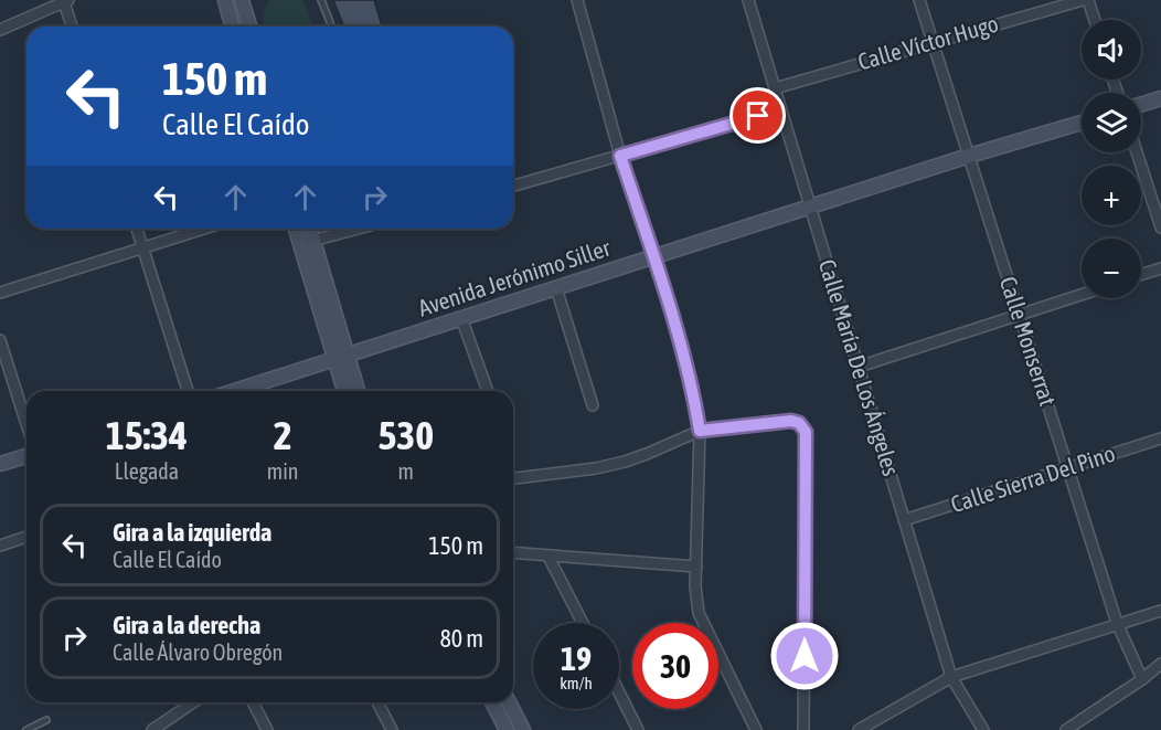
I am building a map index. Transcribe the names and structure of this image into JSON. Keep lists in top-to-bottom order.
{
  "streets": {
    "street": [
      "Calle Víctor Hugo",
      "Avenida Jerónimo Siller",
      "Calle Monserrat",
      "Calle María De Los Ángeles",
      "Calle Sierra Del Pino"
    ]
  },
  "crossings": [
    ["Calle Víctor Hugo", "Calle Monserrat"],
    ["Calle Víctor Hugo", "Calle María De Los Ángeles"],
    ["Avenida Jerónimo Siller", "Calle Monserrat"],
    ["Avenida Jerónimo Siller", "Calle María De Los Ángeles"],
    ["Calle Monserrat", "Calle Sierra Del Pino"],
    ["Calle María De Los Ángeles", "Calle Sierra Del Pino"]
  ],
  "page": {
    "map_buttons": ["+", "−"],
    "turn": ["150 m", "Calle El Caído"],
    "eta": [
      "15:34",
      "Llegada",
      "2",
      "min",
      "530",
      "m"
    ],
    "list": [
      {
        "name": "Gira a la izquierda",
        "note": "Calle El Caído",
        "value": "150 m"
      },
      {
        "name": "Gira a la derecha",
        "note": "Calle Álvaro Obregón",
        "value": "80 m"
      }
    ],
    "speed": "19 km/h",
    "limit": "30"
  }
}
